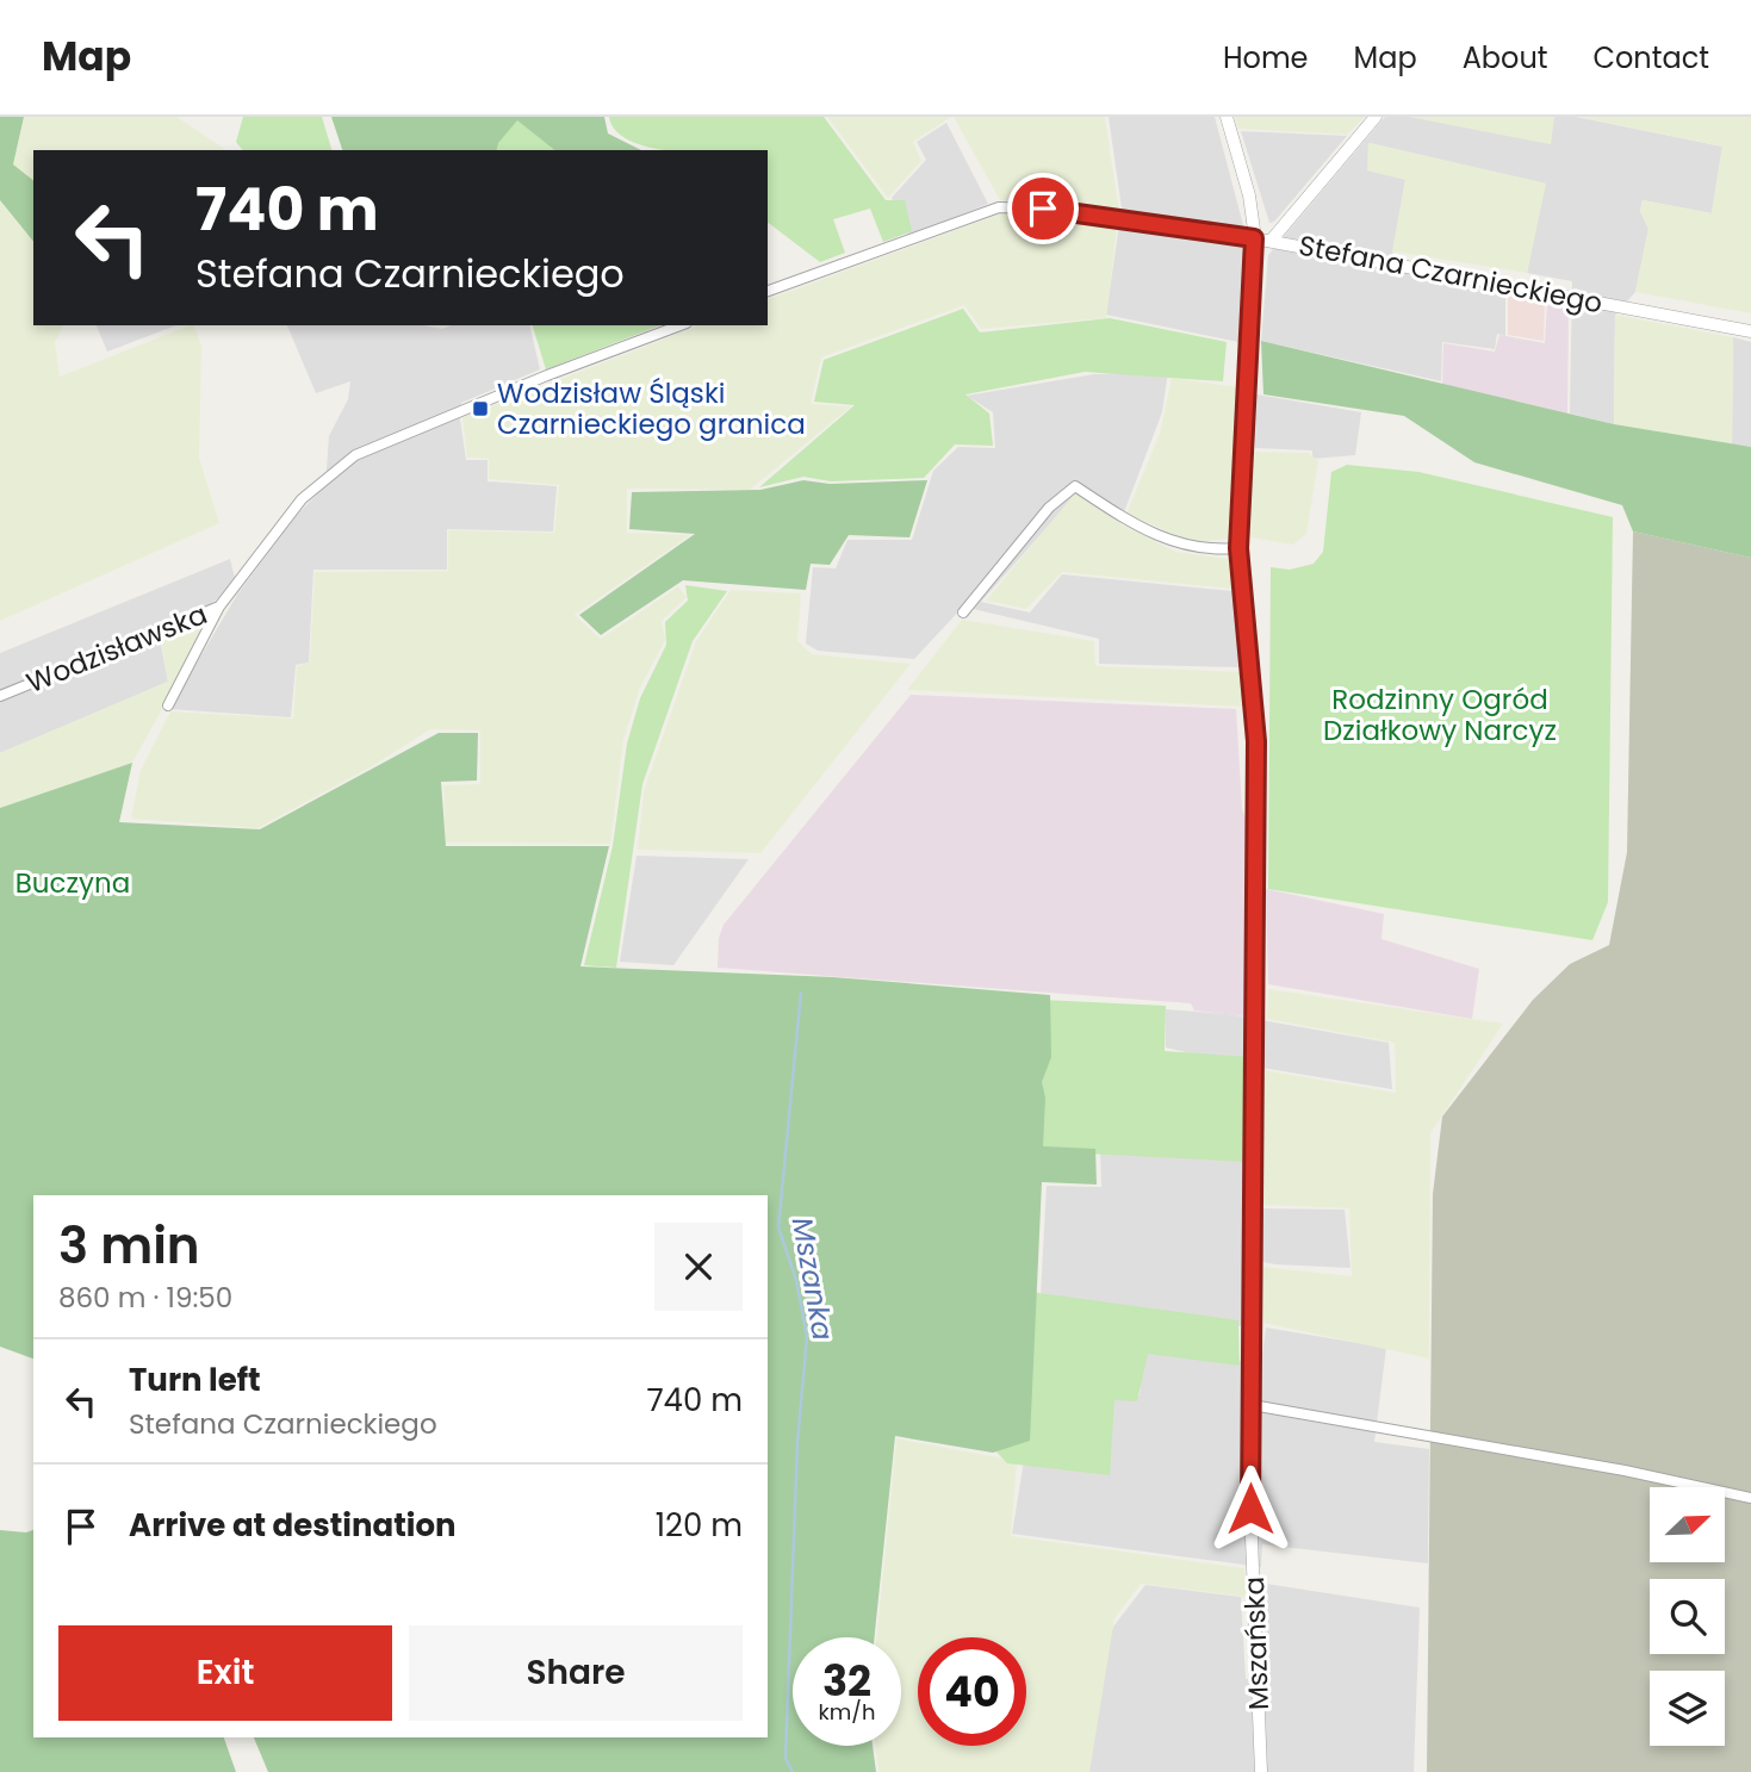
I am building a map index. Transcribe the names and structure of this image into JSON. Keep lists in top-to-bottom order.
{
  "streets": {
    "street": ["Stefana Czarnieckiego", "Wodzisławska", "Mszańska"]
  },
  "crossings": [
    ["Stefana Czarnieckiego", "Mszańska"]
  ],
  "water": ["Mszanka"],
  "parks": ["Rodzinny Ogród Działkowy Narcyz", "Buczyna"],
  "places": {
    "transit": ["Wodzisław Śląski Czarnieckiego granica"]
  },
  "north": "top right",
  "page": {
    "header": "Map",
    "nav": [
      "Home",
      "Map",
      "About",
      "Contact"
    ],
    "turn": ["740 m", "Stefana Czarnieckiego"],
    "heading": ["3 min", "860 m · 19:50"],
    "list": [
      {
        "name": "Turn left",
        "note": "Stefana Czarnieckiego",
        "value": "740 m"
      },
      {
        "name": "Arrive at destination",
        "value": "120 m"
      }
    ],
    "buttons": ["Exit", "Share"],
    "speed": "32 km/h",
    "limit": "40"
  }
}
